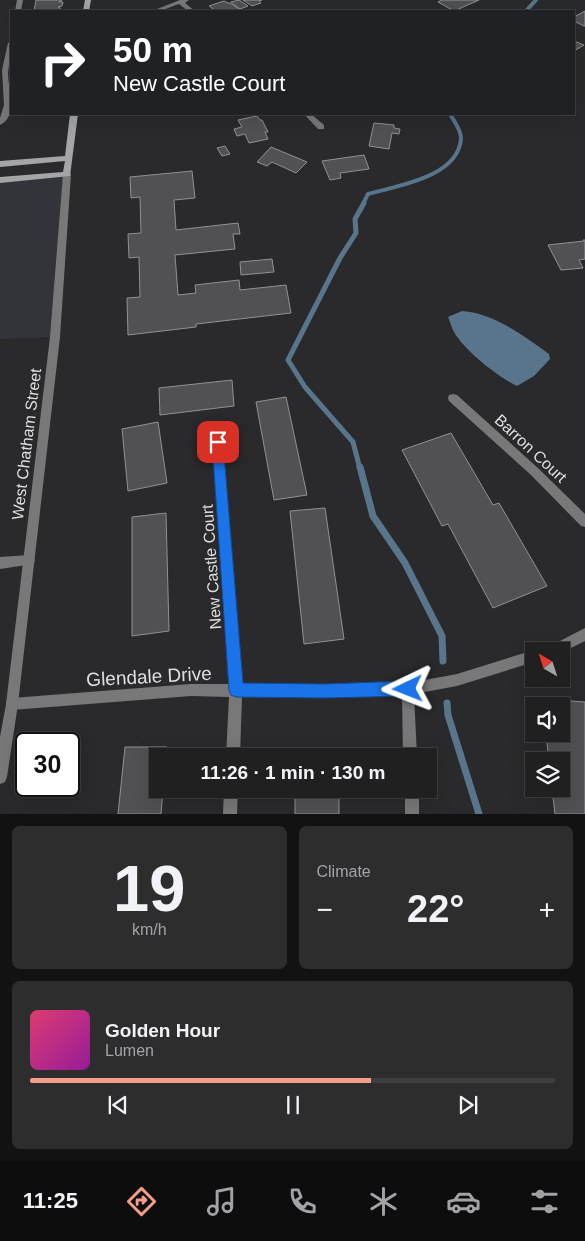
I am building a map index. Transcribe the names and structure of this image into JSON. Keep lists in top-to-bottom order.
{
  "streets": {
    "main road": ["West Chatham Street"],
    "street": ["Barron Court", "New Castle Court", "Glendale Drive"]
  },
  "crossings": [
    ["West Chatham Street", "Glendale Drive"],
    ["New Castle Court", "Glendale Drive"]
  ],
  "north": "top left",
  "page": {
    "turn": ["50 m", "New Castle Court"],
    "limit": "30",
    "trip": "11:26 · 1 min · 130 m",
    "tile": [
      ["19", "km/h"],
      "Climate"
    ],
    "heat": ["−", "22°", "+"],
    "song": ["Golden Hour", "Lumen"],
    "tabs": "11:25"
  }
}
